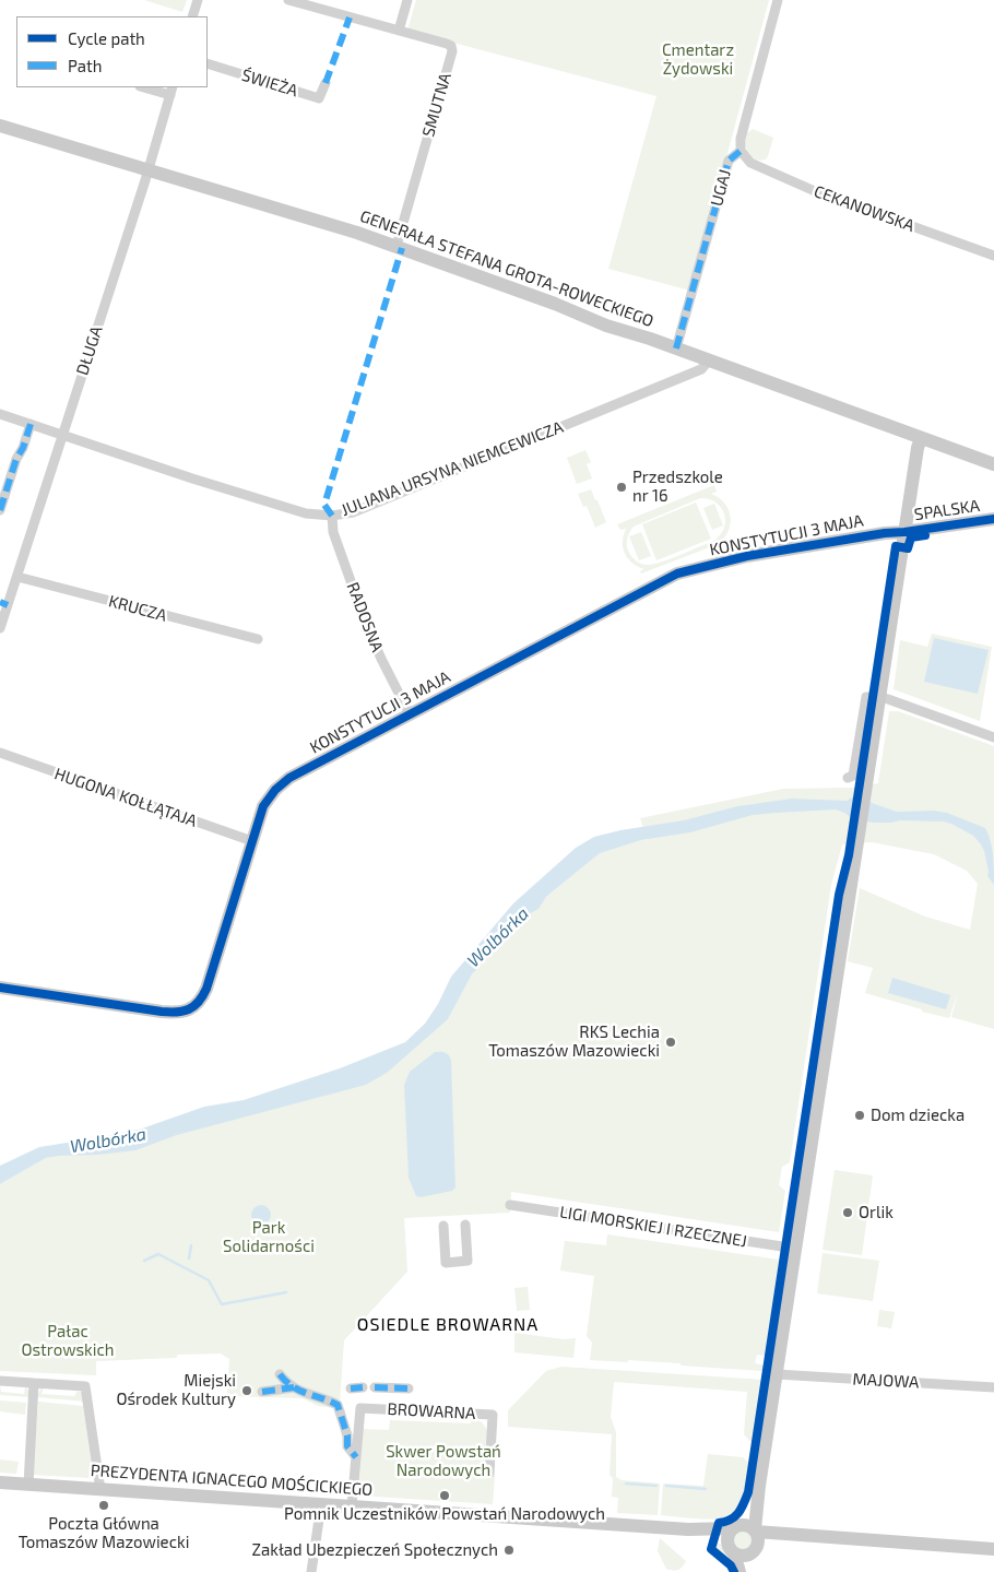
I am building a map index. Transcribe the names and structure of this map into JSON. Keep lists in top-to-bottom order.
{
  "streets": {
    "street": [
      "ŚWIEŻA",
      "SMUTNA",
      "UGAJ",
      "CEKANOWSKA",
      "GENERAŁA STEFANA GROTA-ROWECKIEGO",
      "DŁUGA",
      "JULIANA URSYNA NIEMCEWICZA",
      "SPALSKA",
      "KONSTYTUCJI 3 MAJA",
      "KRUCZA",
      "RADOSNA",
      "HUGONA KOŁŁĄTAJA",
      "LIGI MORSKIEJ I RZECZNEJ",
      "MAJOWA",
      "BROWARNA",
      "PREZYDENTA IGNACEGO MOŚCICKIEGO"
    ]
  },
  "crossings": [
    ["SMUTNA", "GENERAŁA STEFANA GROTA-ROWECKIEGO"],
    ["UGAJ", "CEKANOWSKA"],
    ["UGAJ", "GENERAŁA STEFANA GROTA-ROWECKIEGO"],
    ["GENERAŁA STEFANA GROTA-ROWECKIEGO", "DŁUGA"],
    ["GENERAŁA STEFANA GROTA-ROWECKIEGO", "JULIANA URSYNA NIEMCEWICZA"],
    ["DŁUGA", "JULIANA URSYNA NIEMCEWICZA"],
    ["DŁUGA", "KRUCZA"],
    ["JULIANA URSYNA NIEMCEWICZA", "RADOSNA"],
    ["SPALSKA", "KONSTYTUCJI 3 MAJA"],
    ["KONSTYTUCJI 3 MAJA", "RADOSNA"],
    ["KONSTYTUCJI 3 MAJA", "HUGONA KOŁŁĄTAJA"],
    ["BROWARNA", "PREZYDENTA IGNACEGO MOŚCICKIEGO"]
  ],
  "districts": ["OSIEDLE BROWARNA"],
  "water": ["Wolbórka"],
  "parks": [
    "Cmentarz Żydowski",
    "Park Solidarności",
    "Pałac Ostrowskich",
    "Skwer Powstań Narodowych"
  ],
  "places": [
    "Przedszkole nr 16",
    "RKS Lechia Tomaszów Mazowiecki",
    "Dom dziecka",
    "Orlik",
    "Miejski Ośrodek Kultury",
    "Pomnik Uczestników Powstań Narodowych",
    "Poczta Główna Tomaszów Mazowiecki",
    "Zakład Ubezpieczeń Społecznych"
  ],
  "legend": ["Cycle path", "Path"]
}
